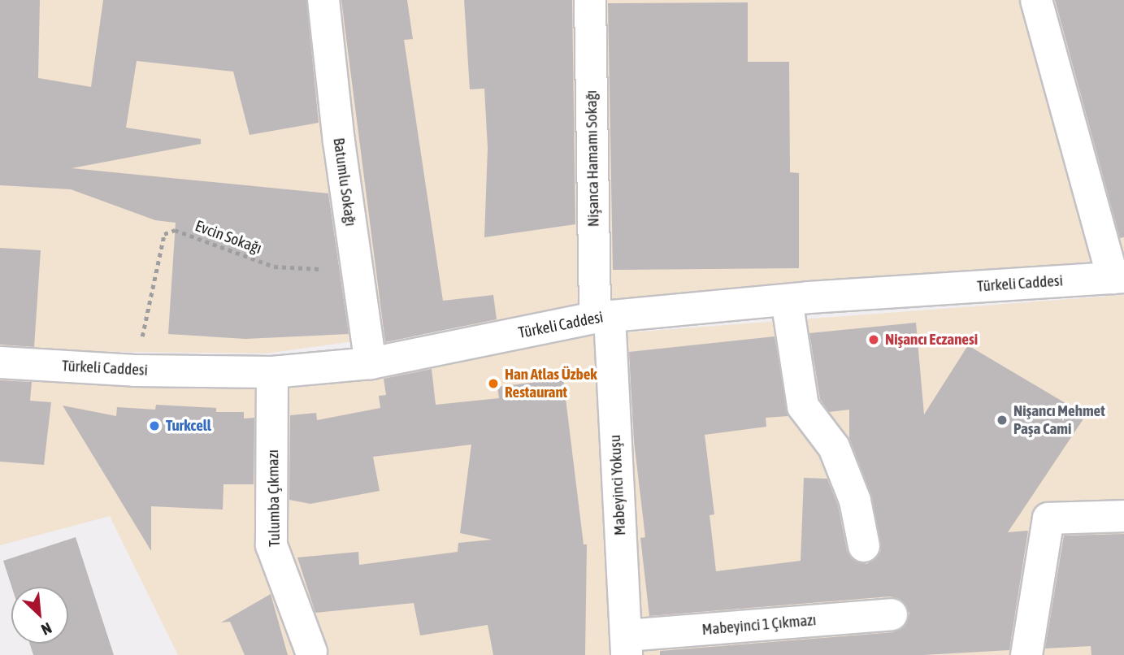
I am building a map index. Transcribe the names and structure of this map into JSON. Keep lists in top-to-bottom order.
{
  "streets": {
    "street": [
      "Nişanca Hamamı Sokağı",
      "Batumlu Sokağı",
      "Türkeli Caddesi",
      "Mabeyinci Yokuşu",
      "Tulumba Çıkmazı",
      "Mabeyinci 1 Çıkmazı"
    ],
    "path": ["Evcin Sokağı"]
  },
  "crossings": [
    ["Nişanca Hamamı Sokağı", "Türkeli Caddesi"],
    ["Nişanca Hamamı Sokağı", "Mabeyinci Yokuşu"],
    ["Batumlu Sokağı", "Evcin Sokağı"],
    ["Batumlu Sokağı", "Türkeli Caddesi"],
    ["Evcin Sokağı", "Türkeli Caddesi"],
    ["Türkeli Caddesi", "Mabeyinci Yokuşu"],
    ["Türkeli Caddesi", "Tulumba Çıkmazı"],
    ["Mabeyinci Yokuşu", "Mabeyinci 1 Çıkmazı"]
  ],
  "places": [
    "Nişancı Eczanesi",
    "Han Atlas Üzbek Restaurant",
    "Nişancı Mehmet Paşa Cami",
    "Turkcell"
  ],
  "north": "bottom right"
}
